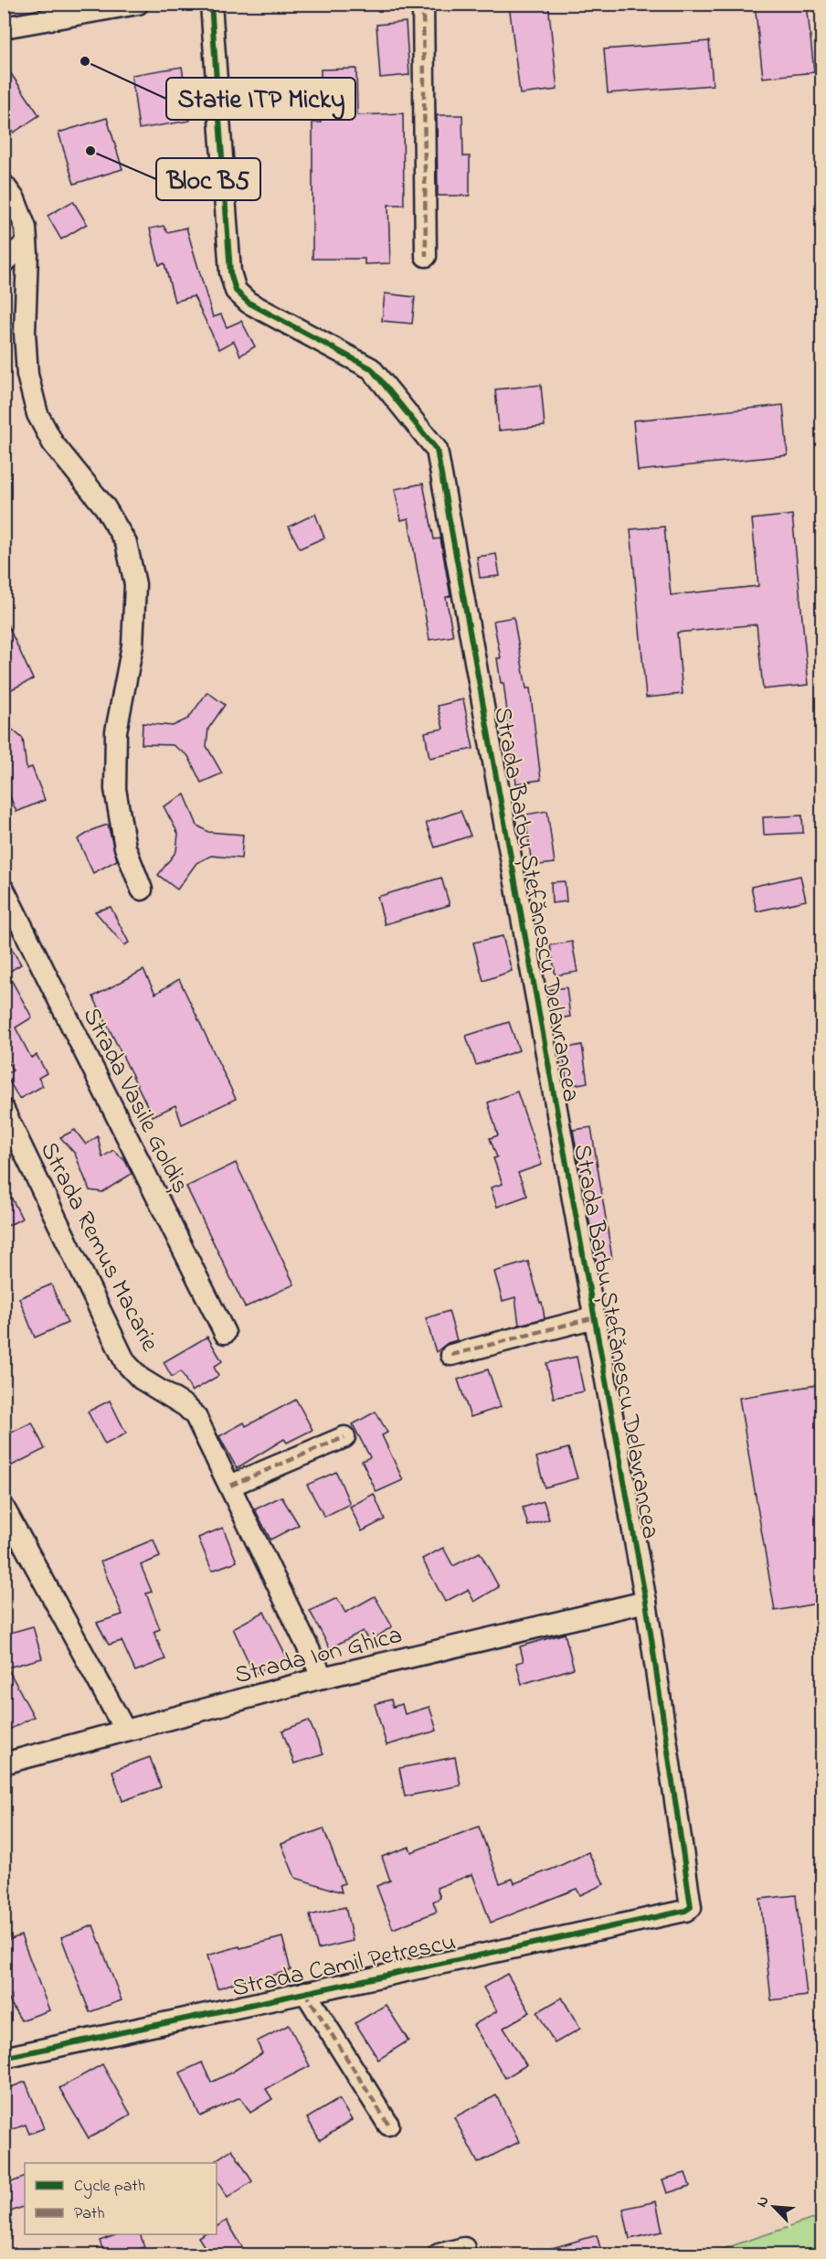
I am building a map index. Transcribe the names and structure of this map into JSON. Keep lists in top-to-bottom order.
{
  "streets": {
    "street": [
      "Strada Barbu Ștefănescu Delavrancea",
      "Strada Vasile Goldiș",
      "Strada Remus Macarie",
      "Strada Ion Ghica",
      "Strada Camil Petrescu"
    ]
  },
  "crossings": [
    ["Strada Barbu Ștefănescu Delavrancea", "Strada Ion Ghica"],
    ["Strada Barbu Ștefănescu Delavrancea", "Strada Camil Petrescu"],
    ["Strada Remus Macarie", "Strada Ion Ghica"]
  ],
  "places": ["Statie ITP Micky", "Bloc B5"],
  "legend": ["Cycle path", "Path"],
  "north": "top left"
}
